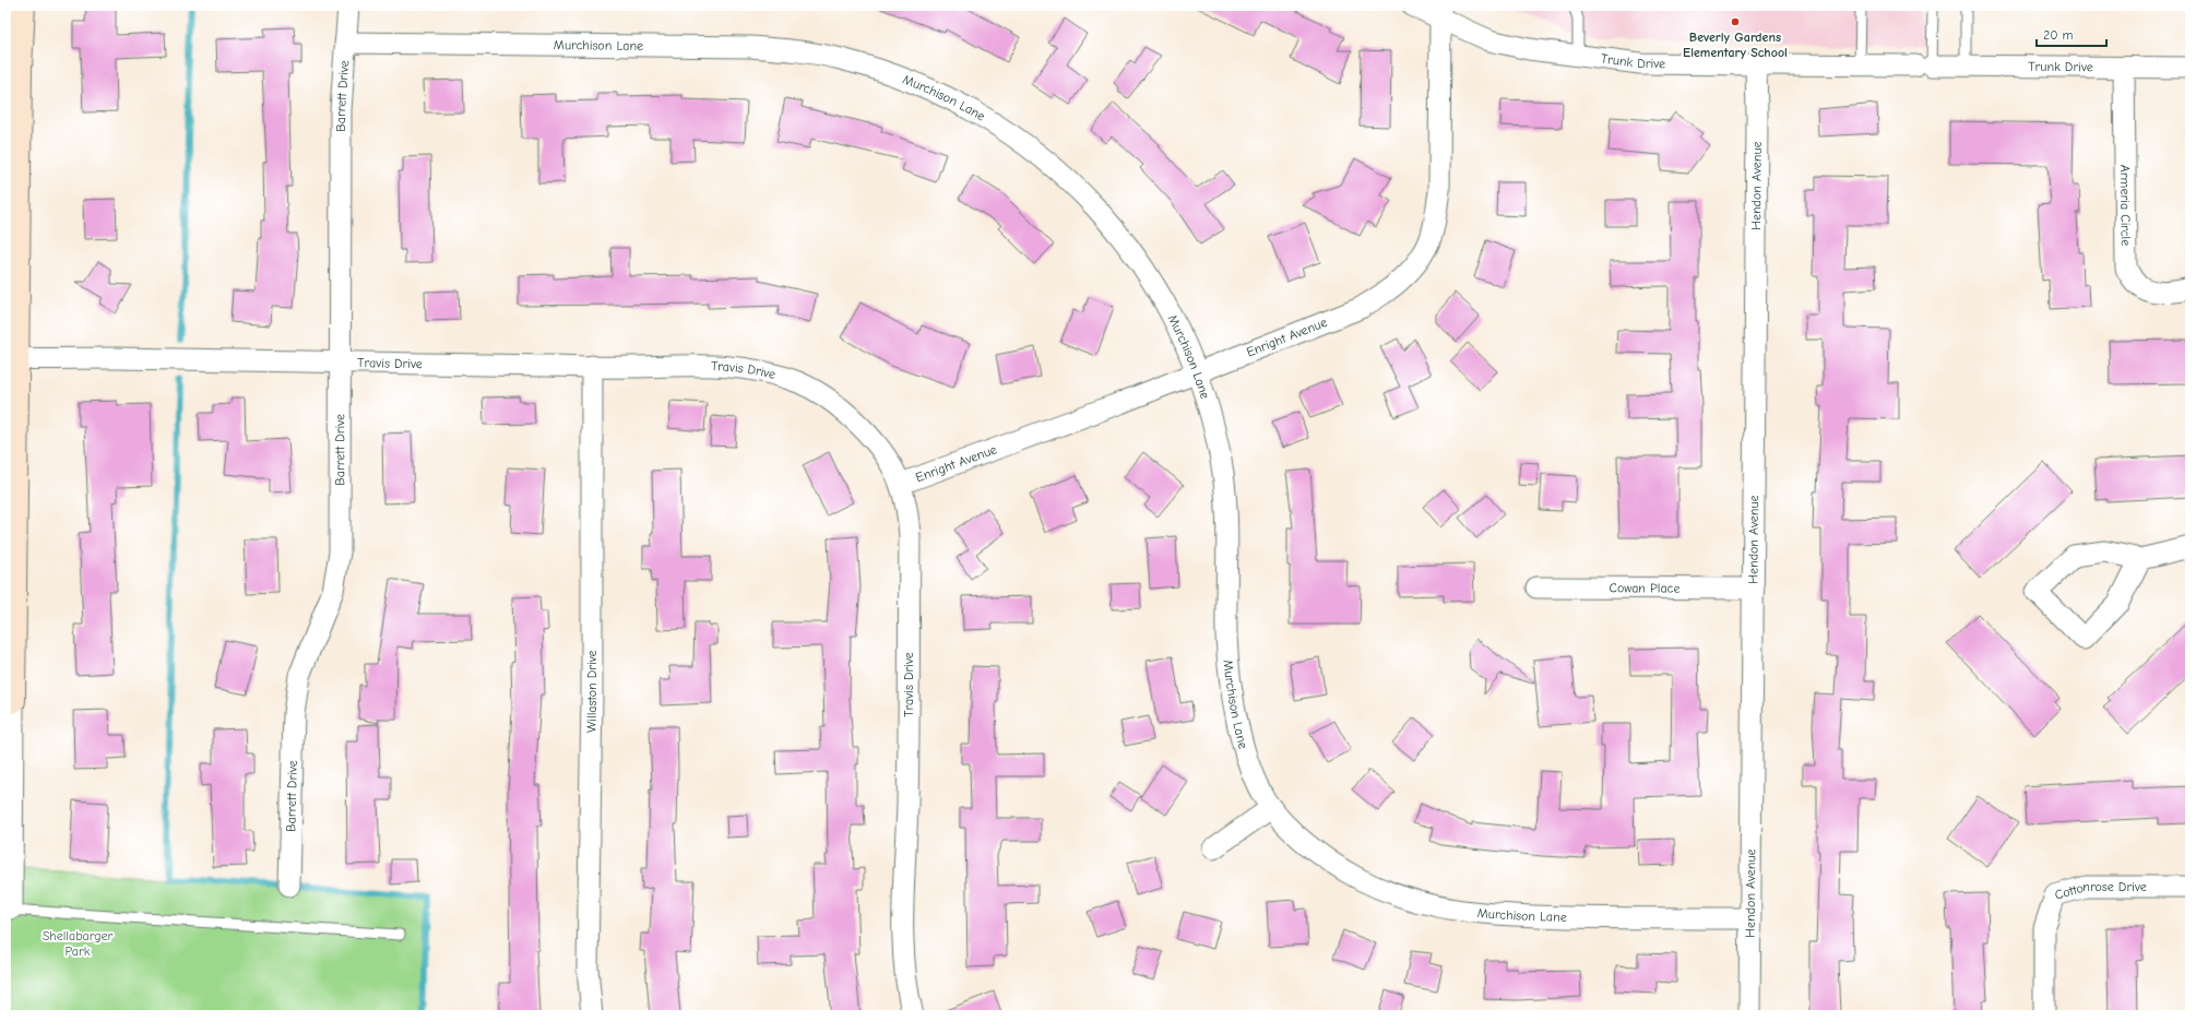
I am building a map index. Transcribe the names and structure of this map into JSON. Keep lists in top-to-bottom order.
{
  "streets": {
    "street": [
      "Murchison Lane",
      "Trunk Drive",
      "Barrett Drive",
      "Hendon Avenue",
      "Armeria Circle",
      "Enright Avenue",
      "Travis Drive",
      "Cowan Place",
      "Willaston Drive",
      "Cottonrose Drive"
    ]
  },
  "crossings": [
    ["Murchison Lane", "Barrett Drive"],
    ["Murchison Lane", "Hendon Avenue"],
    ["Murchison Lane", "Enright Avenue"],
    ["Trunk Drive", "Hendon Avenue"],
    ["Trunk Drive", "Armeria Circle"],
    ["Trunk Drive", "Enright Avenue"],
    ["Barrett Drive", "Travis Drive"],
    ["Hendon Avenue", "Cowan Place"],
    ["Enright Avenue", "Travis Drive"],
    ["Travis Drive", "Willaston Drive"]
  ],
  "parks": ["Shellabarger Park"],
  "places": ["Beverly Gardens Elementary School"],
  "scale_bar": "20 m"
}
